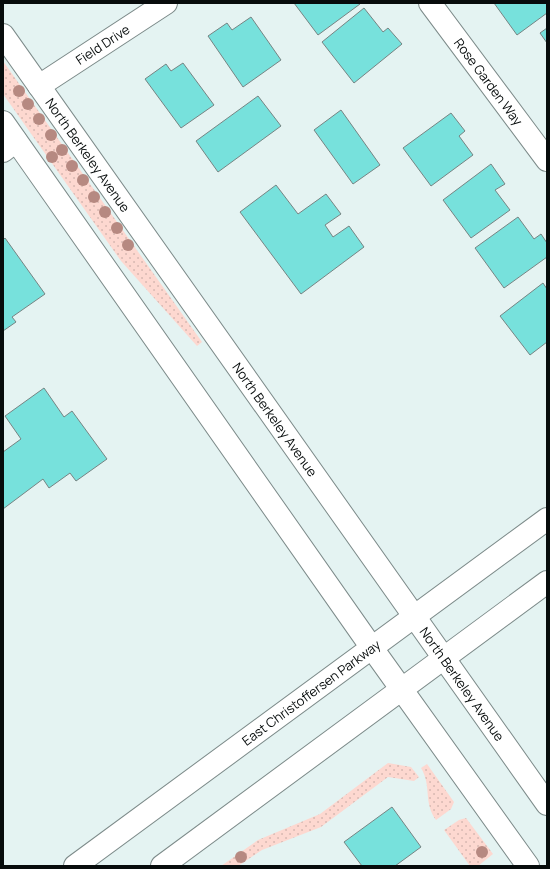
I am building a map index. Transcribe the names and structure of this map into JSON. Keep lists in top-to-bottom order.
{
  "streets": {
    "street": [
      "Field Drive",
      "Rose Garden Way",
      "North Berkeley Avenue",
      "East Christoffersen Parkway"
    ]
  },
  "crossings": [
    ["Field Drive", "North Berkeley Avenue"],
    ["North Berkeley Avenue", "East Christoffersen Parkway"]
  ]
}
